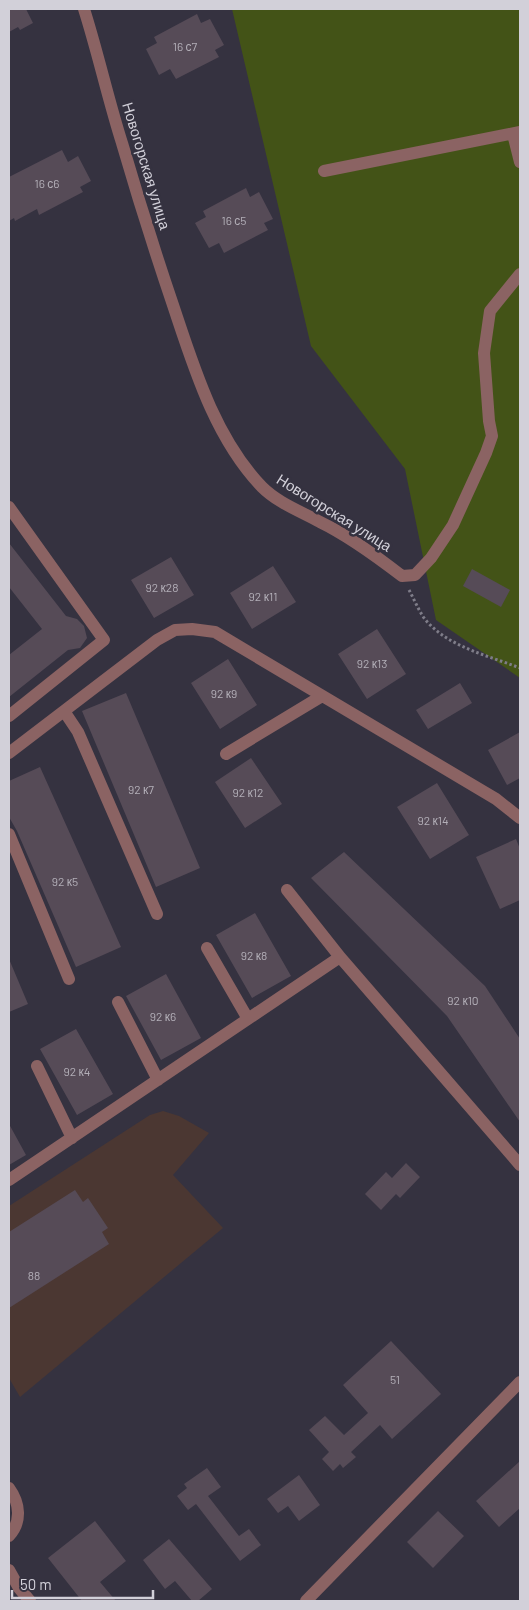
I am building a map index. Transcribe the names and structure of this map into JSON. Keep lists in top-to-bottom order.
{
  "streets": {
    "street": ["Новогорская улица"]
  },
  "house_numbers": [
    "16 с7",
    "16 с6",
    "16 с5",
    "92 к28",
    "92 к11",
    "92 к13",
    "92 к9",
    "92 к7",
    "92 к12",
    "92 к14",
    "92 к5",
    "92 к8",
    "92 к10",
    "92 к6",
    "92 к4",
    "88",
    "51"
  ],
  "scale_bar": "50 m"
}
